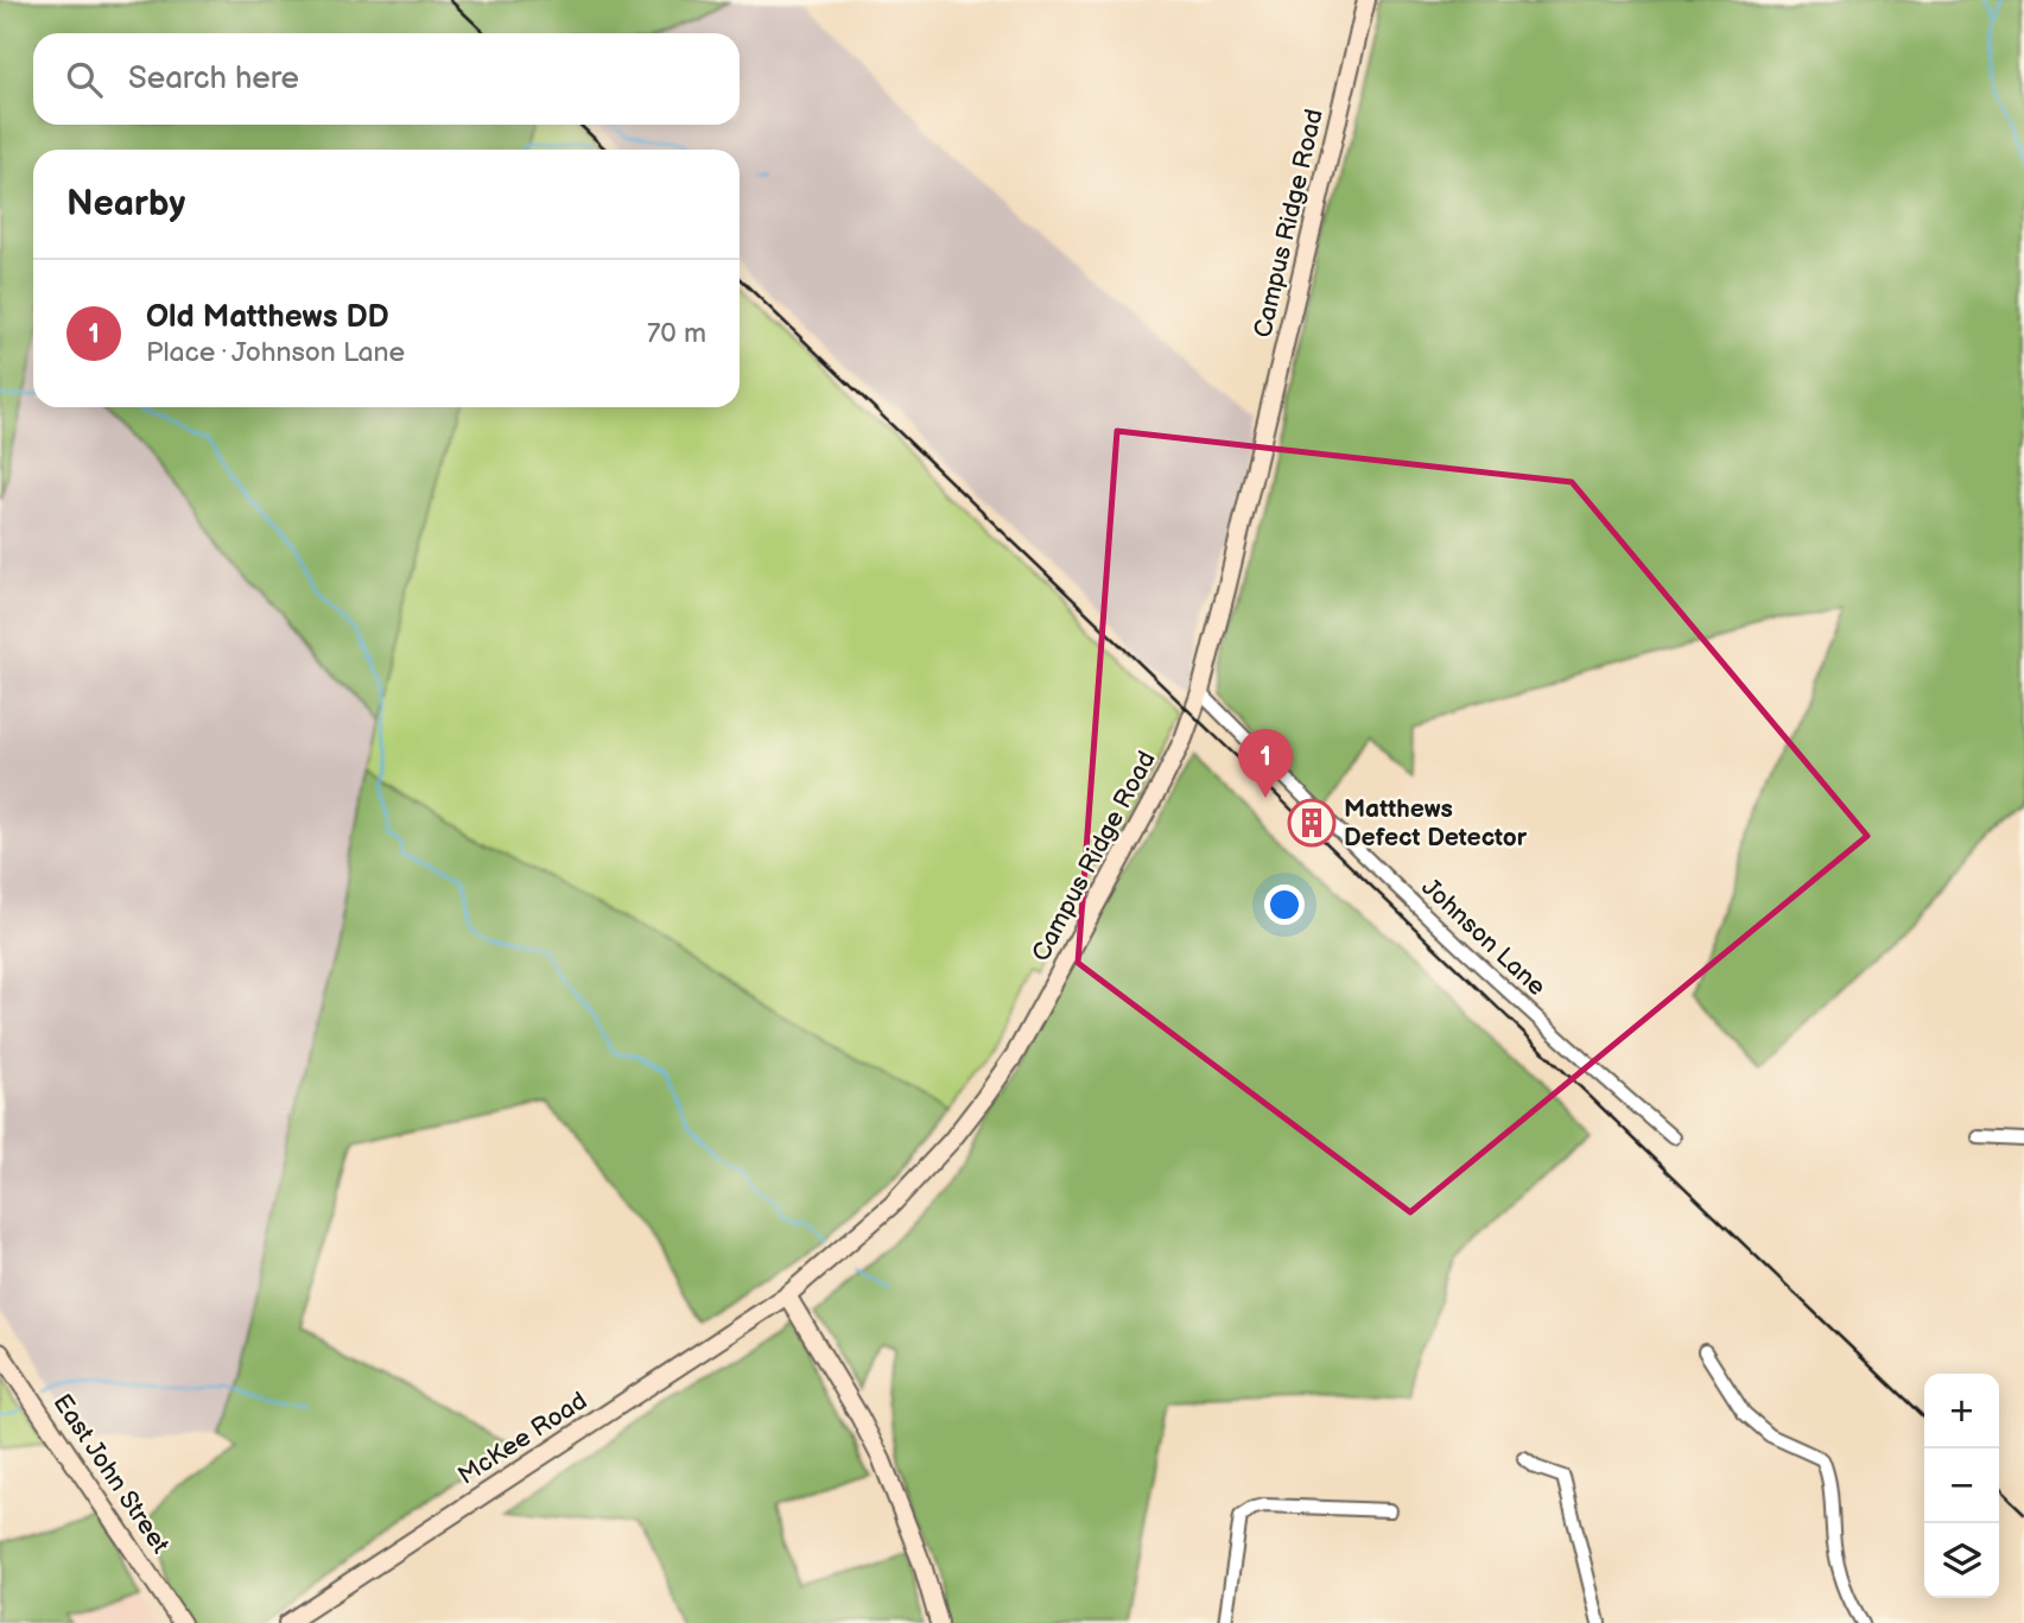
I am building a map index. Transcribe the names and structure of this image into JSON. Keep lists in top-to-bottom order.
{
  "streets": {
    "street": [
      "Campus Ridge Road",
      "Johnson Lane",
      "McKee Road",
      "East John Street"
    ]
  },
  "crossings": [
    ["Campus Ridge Road", "Johnson Lane"],
    ["Campus Ridge Road", "McKee Road"]
  ],
  "places": {
    "building": ["Matthews Defect Detector"]
  },
  "page": {
    "search": "Search here",
    "heading": "Nearby",
    "list": [
      {
        "mark": "1",
        "name": "Old Matthews DD",
        "note": "Place · Johnson Lane",
        "value": "70 m"
      }
    ],
    "pins": "1",
    "map_buttons": ["+", "−"]
  }
}
